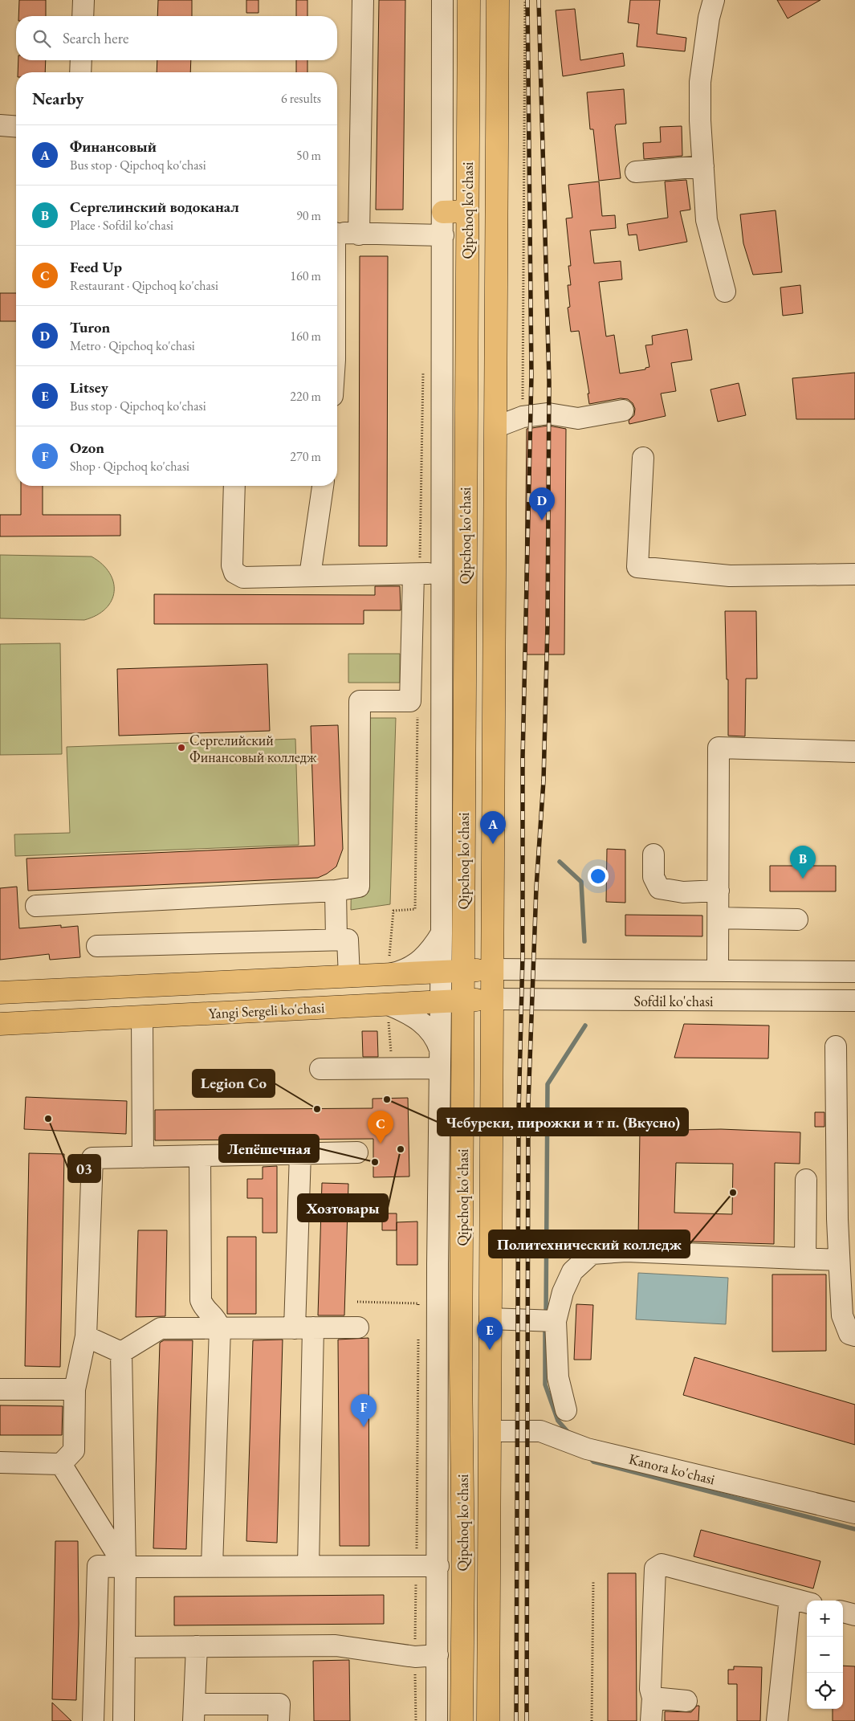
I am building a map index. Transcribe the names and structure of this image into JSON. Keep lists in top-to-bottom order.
{
  "streets": {
    "main road": ["Qipchoq ko'chasi", "Yangi Sergeli ko'chasi"],
    "street": ["Sofdil ko'chasi", "Kanora ko'chasi"]
  },
  "crossings": [
    ["Qipchoq ko'chasi", "Sofdil ko'chasi"],
    ["Qipchoq ko'chasi", "Yangi Sergeli ko'chasi"],
    ["Qipchoq ko'chasi", "Kanora ko'chasi"],
    ["Sofdil ko'chasi", "Yangi Sergeli ko'chasi"]
  ],
  "places": [
    "Сергелийский Финансовый колледж",
    "Чебуреки, пирожки и т п. (Вкусно)",
    "Legion Co",
    "03",
    "Хозтовары",
    "Лепёшечная",
    "Политехнический колледж"
  ],
  "page": {
    "search": "Search here",
    "heading": ["Nearby", "6 results"],
    "list": [
      {
        "mark": "A",
        "name": "Финансовый",
        "note": "Bus stop · Qipchoq ko'chasi",
        "value": "50 m"
      },
      {
        "mark": "B",
        "name": "Сергелинский водоканал",
        "note": "Place · Sofdil ko'chasi",
        "value": "90 m"
      },
      {
        "mark": "C",
        "name": "Feed Up",
        "note": "Restaurant · Qipchoq ko'chasi",
        "value": "160 m"
      },
      {
        "mark": "D",
        "name": "Turon",
        "note": "Metro · Qipchoq ko'chasi",
        "value": "160 m"
      },
      {
        "mark": "E",
        "name": "Litsey",
        "note": "Bus stop · Qipchoq ko'chasi",
        "value": "220 m"
      },
      {
        "mark": "F",
        "name": "Ozon",
        "note": "Shop · Qipchoq ko'chasi",
        "value": "270 m"
      }
    ],
    "pins": [
      "D",
      "A",
      "B",
      "C",
      "E",
      "F"
    ],
    "map_buttons": ["+", "−"]
  }
}
